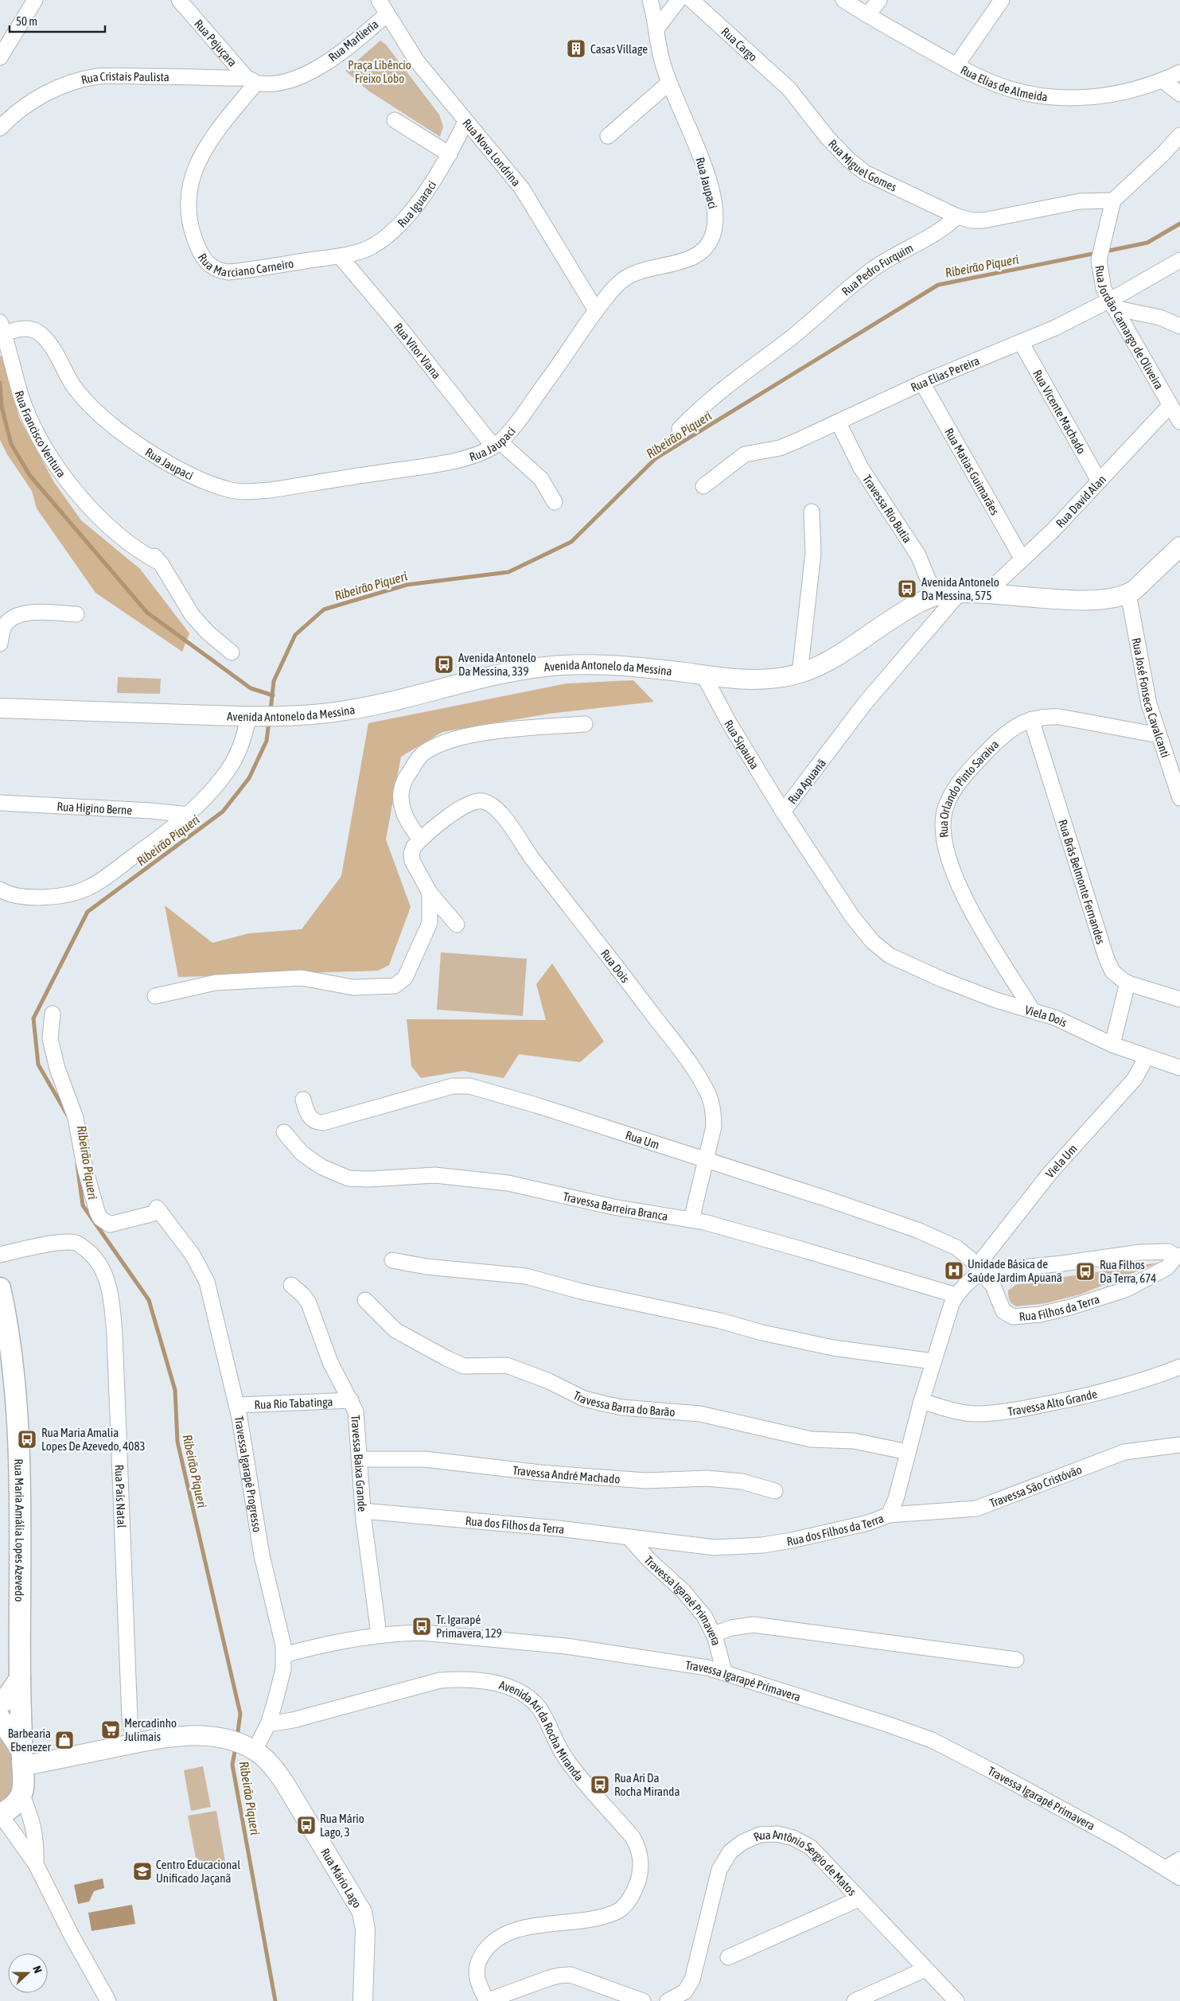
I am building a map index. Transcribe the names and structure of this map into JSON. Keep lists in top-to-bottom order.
{
  "streets": {
    "main road": ["Rua Maria Amália Lopes Azevedo"],
    "street": [
      "Rua Marlieria",
      "Rua Pejuçara",
      "Rua Cargo",
      "Rua Cristais Paulista",
      "Rua Elias de Almeida",
      "Rua Nova Londrina",
      "Rua Miguel Gomes",
      "Rua Jaupaci",
      "Rua Iguaraci",
      "Rua Marciano Carneiro",
      "Rua Pedro Furquim",
      "Rua Jordão Camargo de Oliveira",
      "Rua Vitor Viana",
      "Rua Elias Pereira",
      "Rua Vicente Machado",
      "Rua Francisco Ventura",
      "Rua Matias Guimarães",
      "Rua David Alan",
      "Travessa Rio Butia",
      "Avenida Antonelo da Messina",
      "Rua José Fonseca Cavalcanti",
      "Rua Sipauba",
      "Rua Apuanã",
      "Rua Orlando Pinto Saraiva",
      "Rua Higino Berne",
      "Rua Brás Belmonte Fernandes",
      "Rua Dois",
      "Viela Dois",
      "Rua Um",
      "Viela Um",
      "Travessa Barreira Branca",
      "Rua Filhos da Terra",
      "Travessa Barra do Barão",
      "Travessa Alto Grande",
      "Rua Rio Tabatinga",
      "Travessa Baixa Grande",
      "Travessa Igarapé Progresso",
      "Travessa André Machado",
      "Travessa São Cristóvão",
      "Rua País Natal",
      "Rua dos Filhos da Terra",
      "Travessa Igaraé Primavera",
      "Travessa Igarapé Primavera",
      "Avenida Ari da Rocha Miranda",
      "Rua Antônio Sergio de Matos",
      "Rua Mário Lago"
    ]
  },
  "crossings": [
    ["Rua Marlieria", "Rua Pejuçara"],
    ["Rua Marlieria", "Rua Cristais Paulista"],
    ["Rua Marlieria", "Rua Nova Londrina"],
    ["Rua Marlieria", "Rua Marciano Carneiro"],
    ["Rua Pejuçara", "Rua Cristais Paulista"],
    ["Rua Pejuçara", "Rua Marciano Carneiro"],
    ["Rua Cargo", "Rua Miguel Gomes"],
    ["Rua Cristais Paulista", "Rua Marciano Carneiro"],
    ["Rua Nova Londrina", "Rua Jaupaci"],
    ["Rua Nova Londrina", "Rua Iguaraci"],
    ["Rua Miguel Gomes", "Rua Pedro Furquim"],
    ["Rua Jaupaci", "Rua Vitor Viana"],
    ["Rua Jaupaci", "Rua Francisco Ventura"],
    ["Rua Iguaraci", "Rua Marciano Carneiro"],
    ["Rua Iguaraci", "Rua Vitor Viana"],
    ["Rua Marciano Carneiro", "Rua Vitor Viana"],
    ["Rua Jordão Camargo de Oliveira", "Rua Elias Pereira"],
    ["Rua Jordão Camargo de Oliveira", "Rua David Alan"],
    ["Rua Elias Pereira", "Rua Vicente Machado"],
    ["Rua Elias Pereira", "Rua Matias Guimarães"],
    ["Rua Elias Pereira", "Travessa Rio Butia"],
    ["Rua Vicente Machado", "Rua David Alan"],
    ["Rua Matias Guimarães", "Rua David Alan"],
    ["Rua David Alan", "Avenida Antonelo da Messina"],
    ["Travessa Rio Butia", "Avenida Antonelo da Messina"],
    ["Avenida Antonelo da Messina", "Rua José Fonseca Cavalcanti"],
    ["Avenida Antonelo da Messina", "Rua Sipauba"],
    ["Avenida Antonelo da Messina", "Rua Apuanã"],
    ["Rua José Fonseca Cavalcanti", "Rua Orlando Pinto Saraiva"],
    ["Rua Sipauba", "Rua Apuanã"],
    ["Rua Apuanã", "Viela Dois"],
    ["Rua Orlando Pinto Saraiva", "Rua Brás Belmonte Fernandes"],
    ["Rua Orlando Pinto Saraiva", "Viela Dois"],
    ["Rua Dois", "Rua Um"],
    ["Rua Dois", "Travessa Barreira Branca"],
    ["Viela Dois", "Viela Um"],
    ["Rua Um", "Viela Um"],
    ["Rua Um", "Rua Filhos da Terra"],
    ["Rua Um", "Rua dos Filhos da Terra"],
    ["Viela Um", "Rua Filhos da Terra"],
    ["Viela Um", "Rua dos Filhos da Terra"],
    ["Travessa Barreira Branca", "Rua dos Filhos da Terra"],
    ["Rua Filhos da Terra", "Rua dos Filhos da Terra"],
    ["Travessa Barra do Barão", "Rua dos Filhos da Terra"],
    ["Travessa Alto Grande", "Rua dos Filhos da Terra"],
    ["Rua Rio Tabatinga", "Travessa Baixa Grande"],
    ["Rua Rio Tabatinga", "Travessa Igarapé Progresso"],
    ["Travessa Baixa Grande", "Travessa André Machado"],
    ["Travessa Baixa Grande", "Rua dos Filhos da Terra"],
    ["Travessa Baixa Grande", "Travessa Igarapé Primavera"],
    ["Travessa Igarapé Progresso", "Travessa Igarapé Primavera"],
    ["Travessa Igarapé Progresso", "Avenida Ari da Rocha Miranda"],
    ["Travessa Igarapé Progresso", "Rua Mário Lago"],
    ["Travessa São Cristóvão", "Rua dos Filhos da Terra"],
    ["Rua País Natal", "Rua Mário Lago"],
    ["Rua dos Filhos da Terra", "Travessa Igaraé Primavera"],
    ["Rua Maria Amália Lopes Azevedo", "Rua Mário Lago"],
    ["Travessa Igaraé Primavera", "Travessa Igarapé Primavera"]
  ],
  "water": ["Ribeirão Piqueri"],
  "parks": ["Praça Libêncio Freixo Lobo"],
  "places": {
    "building": ["Casas Village"],
    "bus stop": [
      "Avenida Antonelo Da Messina, 575",
      "Avenida Antonelo Da Messina, 339",
      "Rua Filhos Da Terra, 674",
      "Rua Maria Amalia Lopes De Azevedo, 4083",
      "Tr. Igarapé Primavera, 129",
      "Rua Ari Da Rocha Miranda",
      "Rua Mário Lago, 3"
    ],
    "hospital": ["Unidade Básica de Saúde Jardim Apuanã"],
    "supermarket": ["Mercadinho Julimais"],
    "shop": ["Barbearia Ebenezer"],
    "school or university": ["Centro Educacional Unificado Jaçanã"]
  },
  "scale_bar": "50 m",
  "north": "right"
}
